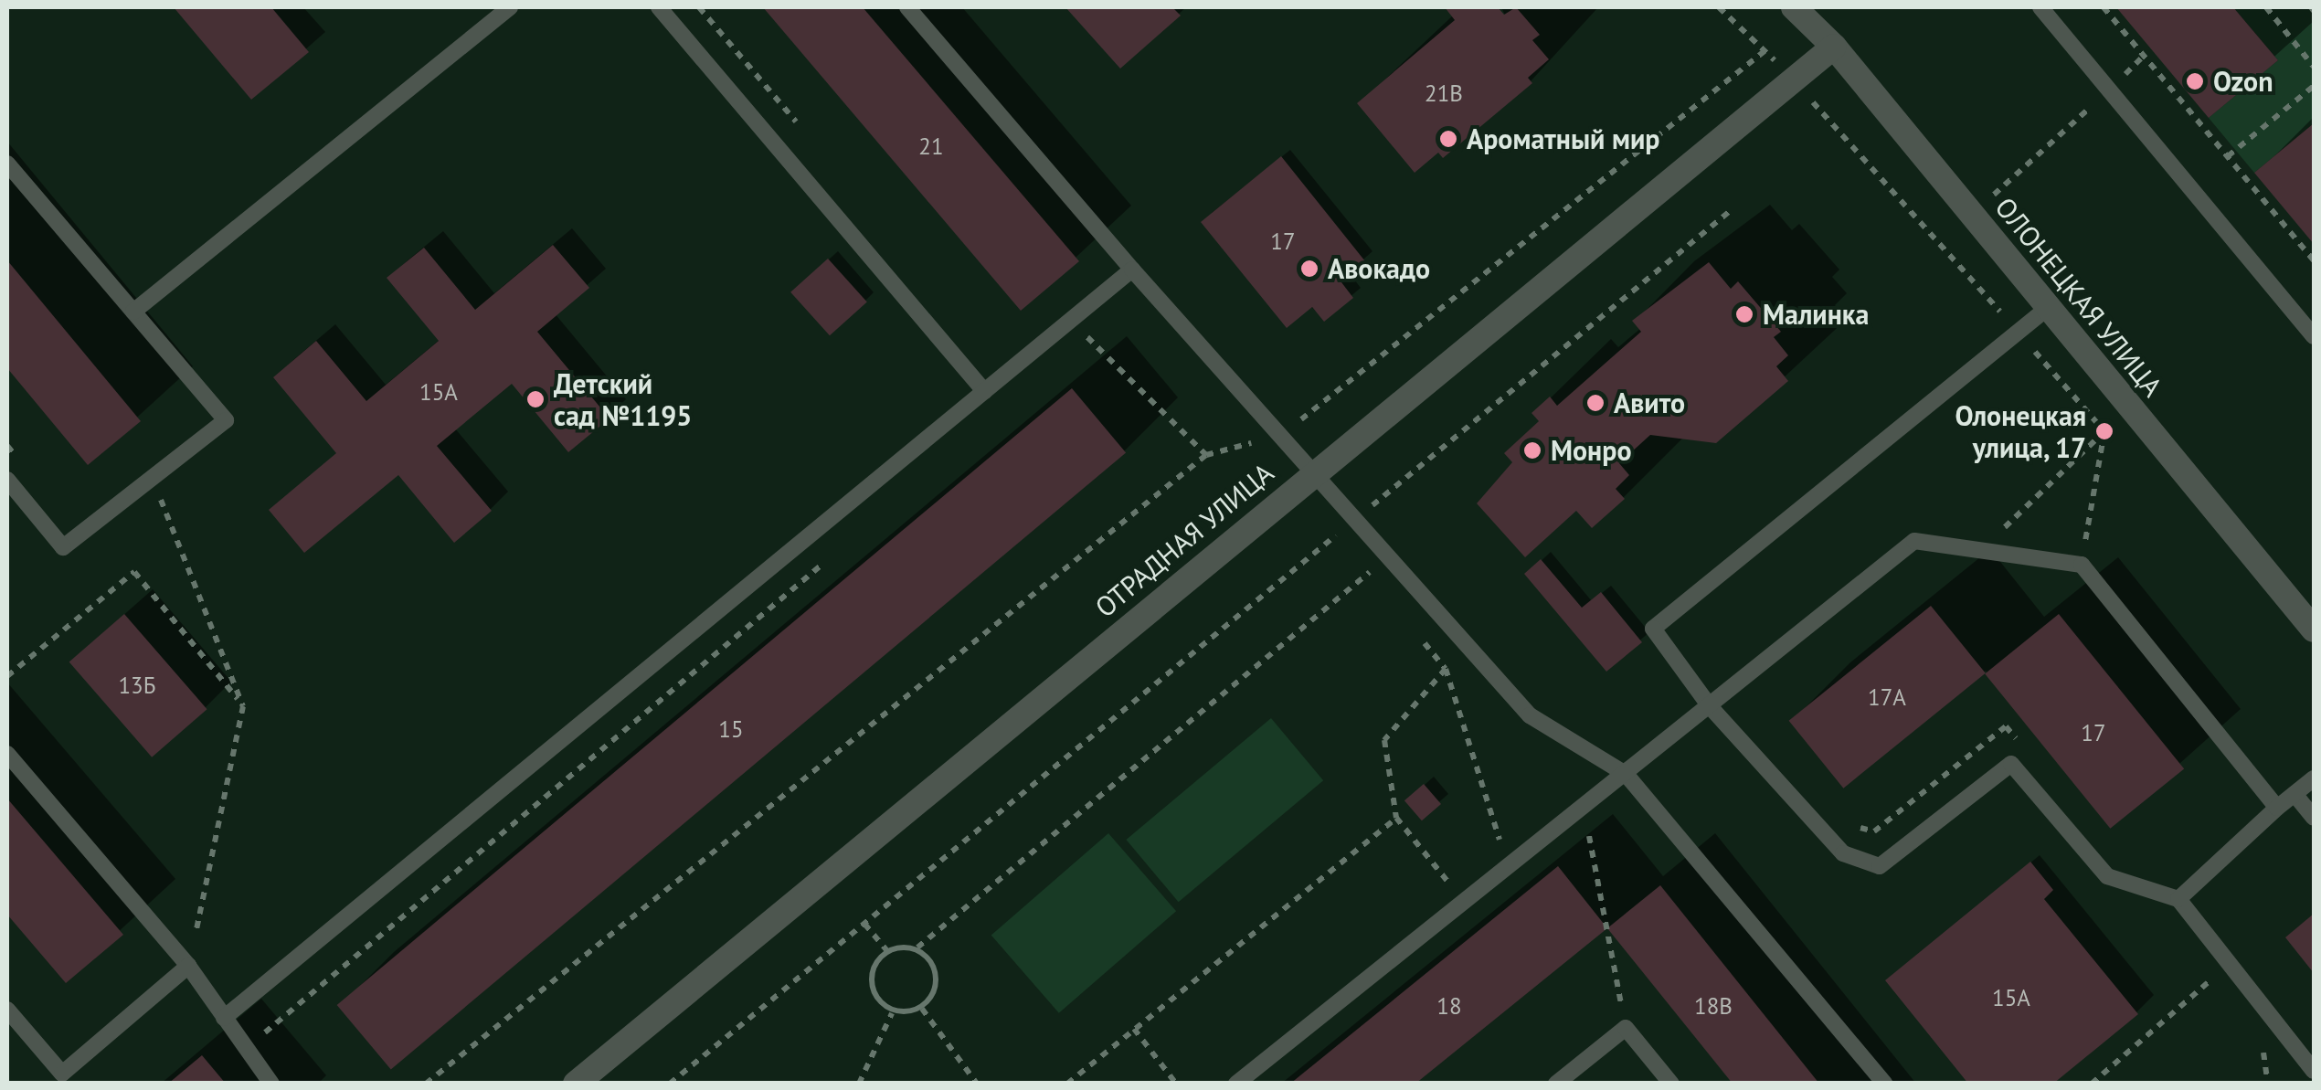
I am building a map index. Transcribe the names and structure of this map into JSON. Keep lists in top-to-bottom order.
{
  "streets": {
    "street": ["ОЛОНЕЦКАЯ УЛИЦА", "ОТРАДНАЯ УЛИЦА"]
  },
  "crossings": [
    ["ОЛОНЕЦКАЯ УЛИЦА", "ОТРАДНАЯ УЛИЦА"]
  ],
  "places": [
    "Ozon",
    "Ароматный мир",
    "Авокадо",
    "Малинка",
    "Детский сад №1195",
    "Авито",
    "Олонецкая улица, 17",
    "Монро"
  ],
  "house_numbers": [
    "21В",
    "21",
    "17",
    "15А",
    "13Б",
    "17А",
    "15",
    "17",
    "15А",
    "18",
    "18В"
  ]
}
